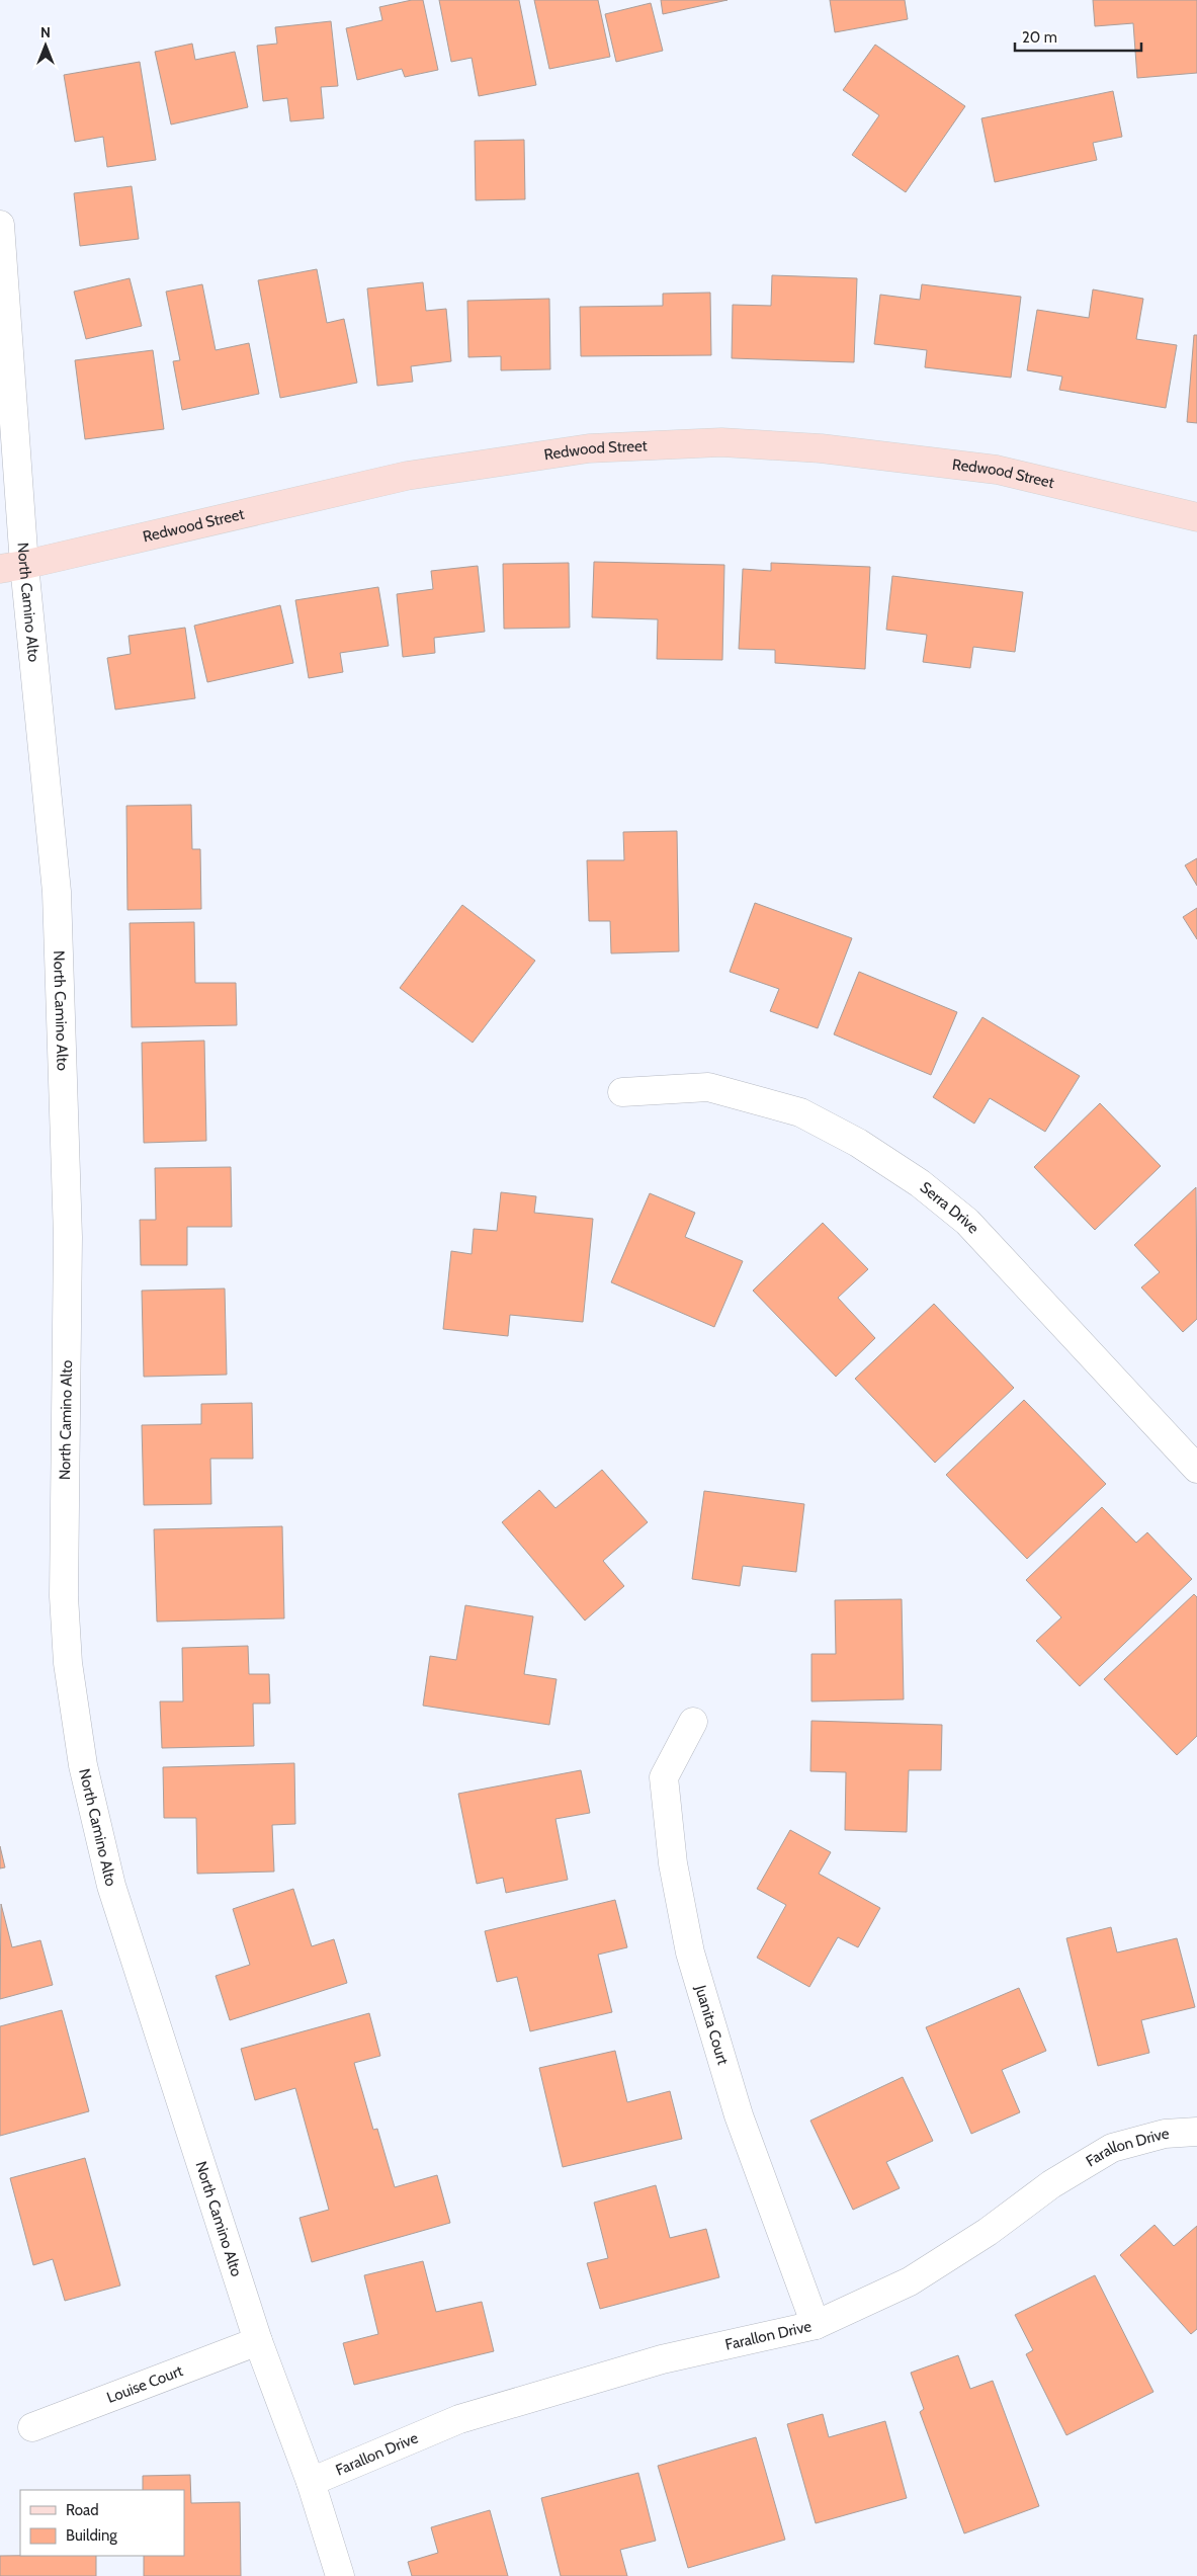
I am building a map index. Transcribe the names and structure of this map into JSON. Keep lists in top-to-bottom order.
{
  "streets": {
    "main road": ["Redwood Street"],
    "street": [
      "North Camino Alto",
      "Serra Drive",
      "Juanita Court",
      "Farallon Drive",
      "Louise Court"
    ]
  },
  "crossings": [
    ["Redwood Street", "North Camino Alto"],
    ["North Camino Alto", "Farallon Drive"],
    ["North Camino Alto", "Louise Court"],
    ["Juanita Court", "Farallon Drive"]
  ],
  "legend": ["Road", "Building"],
  "scale_bar": "20 m",
  "north": "top"
}
